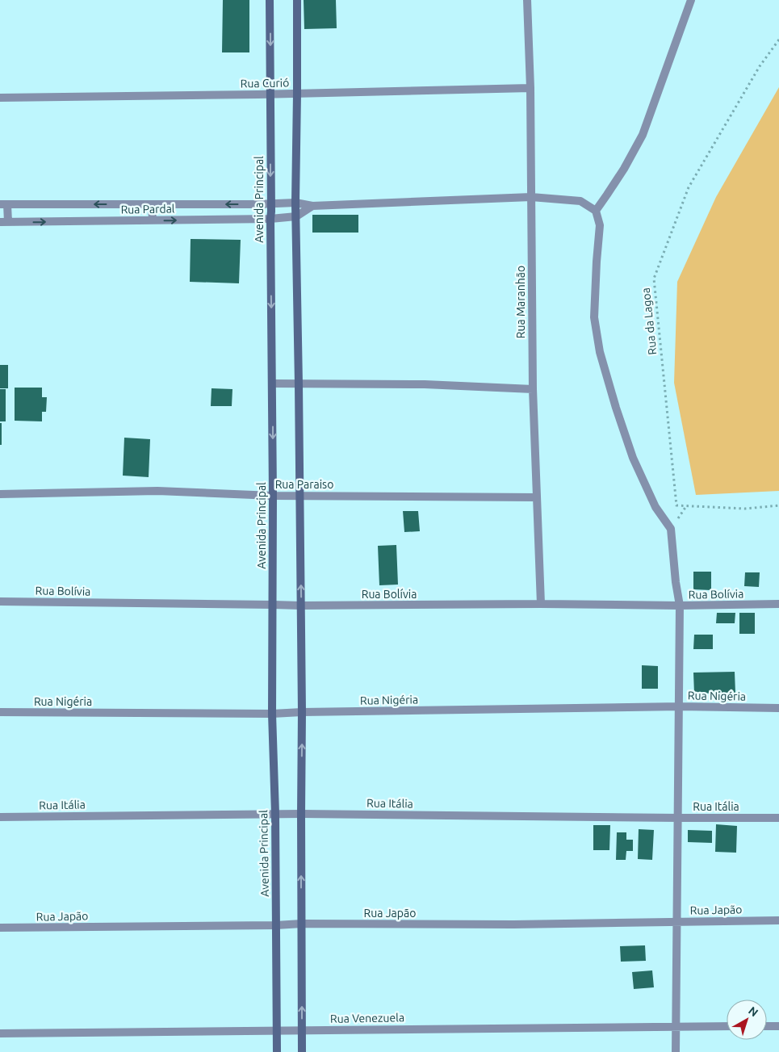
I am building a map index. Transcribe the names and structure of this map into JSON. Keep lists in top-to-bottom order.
{
  "streets": {
    "street": [
      "Rua Curió",
      "Avenida Principal",
      "Rua Pardal",
      "Rua Maranhão",
      "Rua Paraiso",
      "Rua Bolívia",
      "Rua Nigéria",
      "Rua Itália",
      "Rua Japão",
      "Rua Venezuela"
    ],
    "path": ["Rua da Lagoa"]
  },
  "crossings": [
    ["Rua Curió", "Avenida Principal"],
    ["Rua Curió", "Rua Maranhão"],
    ["Avenida Principal", "Rua Pardal"],
    ["Avenida Principal", "Rua Paraiso"],
    ["Avenida Principal", "Rua Bolívia"],
    ["Avenida Principal", "Rua Nigéria"],
    ["Avenida Principal", "Rua Itália"],
    ["Avenida Principal", "Rua Japão"],
    ["Avenida Principal", "Rua Venezuela"],
    ["Rua Pardal", "Rua Maranhão"],
    ["Rua Maranhão", "Rua Paraiso"],
    ["Rua Maranhão", "Rua Bolívia"]
  ],
  "north": "top right"
}
